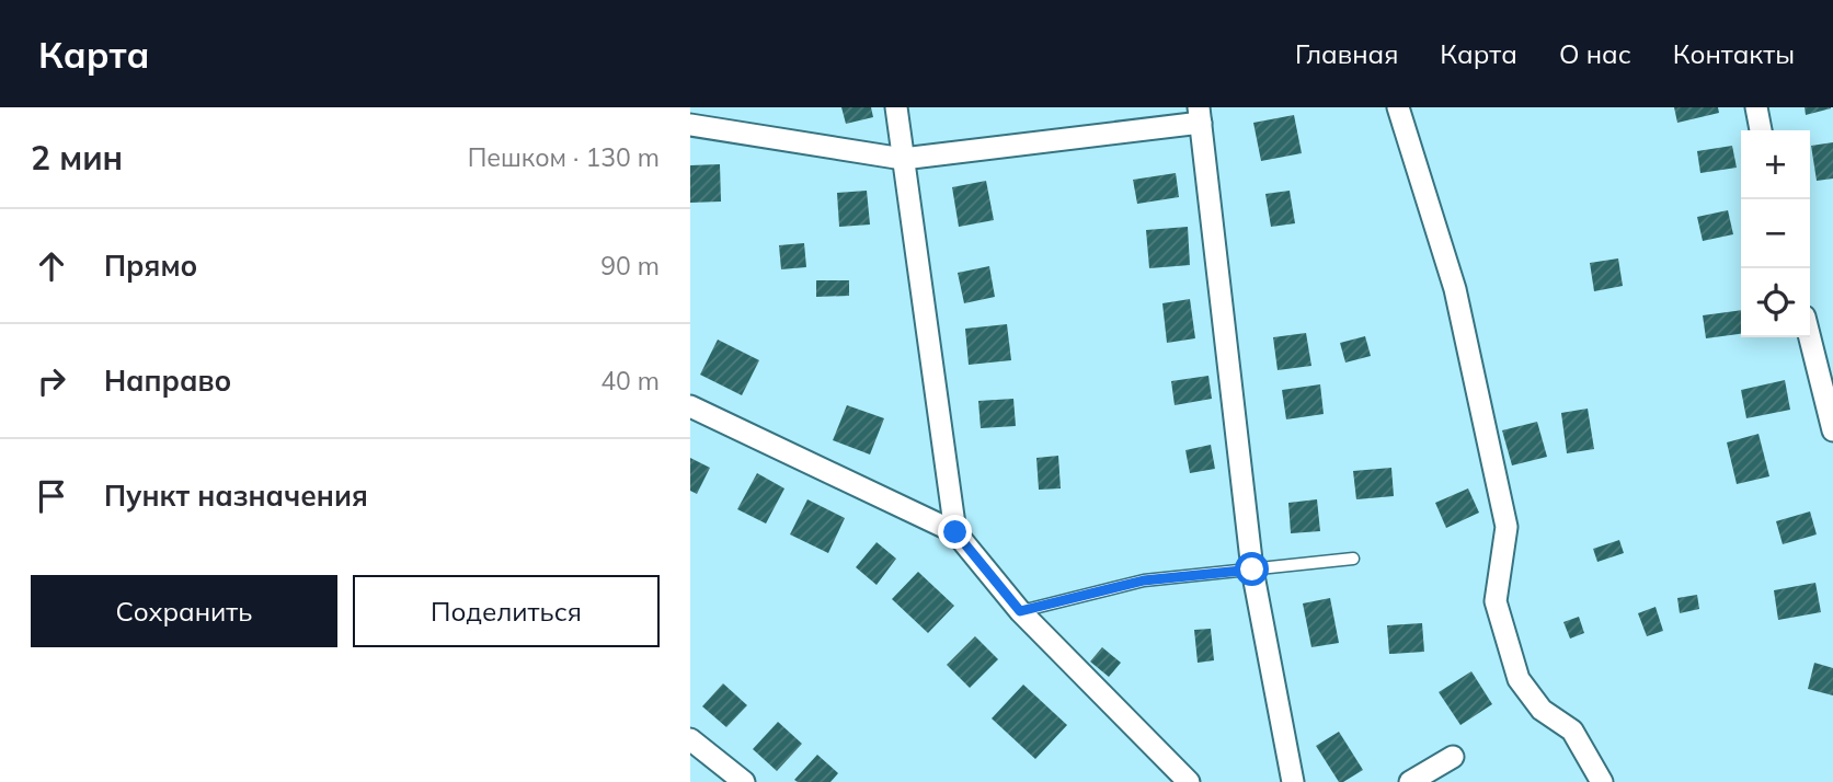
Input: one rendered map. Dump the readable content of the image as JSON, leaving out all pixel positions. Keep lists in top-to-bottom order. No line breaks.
{"page":{"header":"Карта","nav":["Главная","Карта","О нас","Контакты"],"heading":["2 мин","Пешком · 130 m"],"map_buttons":["+","−"],"list":[["Прямо","90 m"],["Направо","40 m"],"Пункт назначения"],"buttons":["Сохранить","Поделиться"]}}
